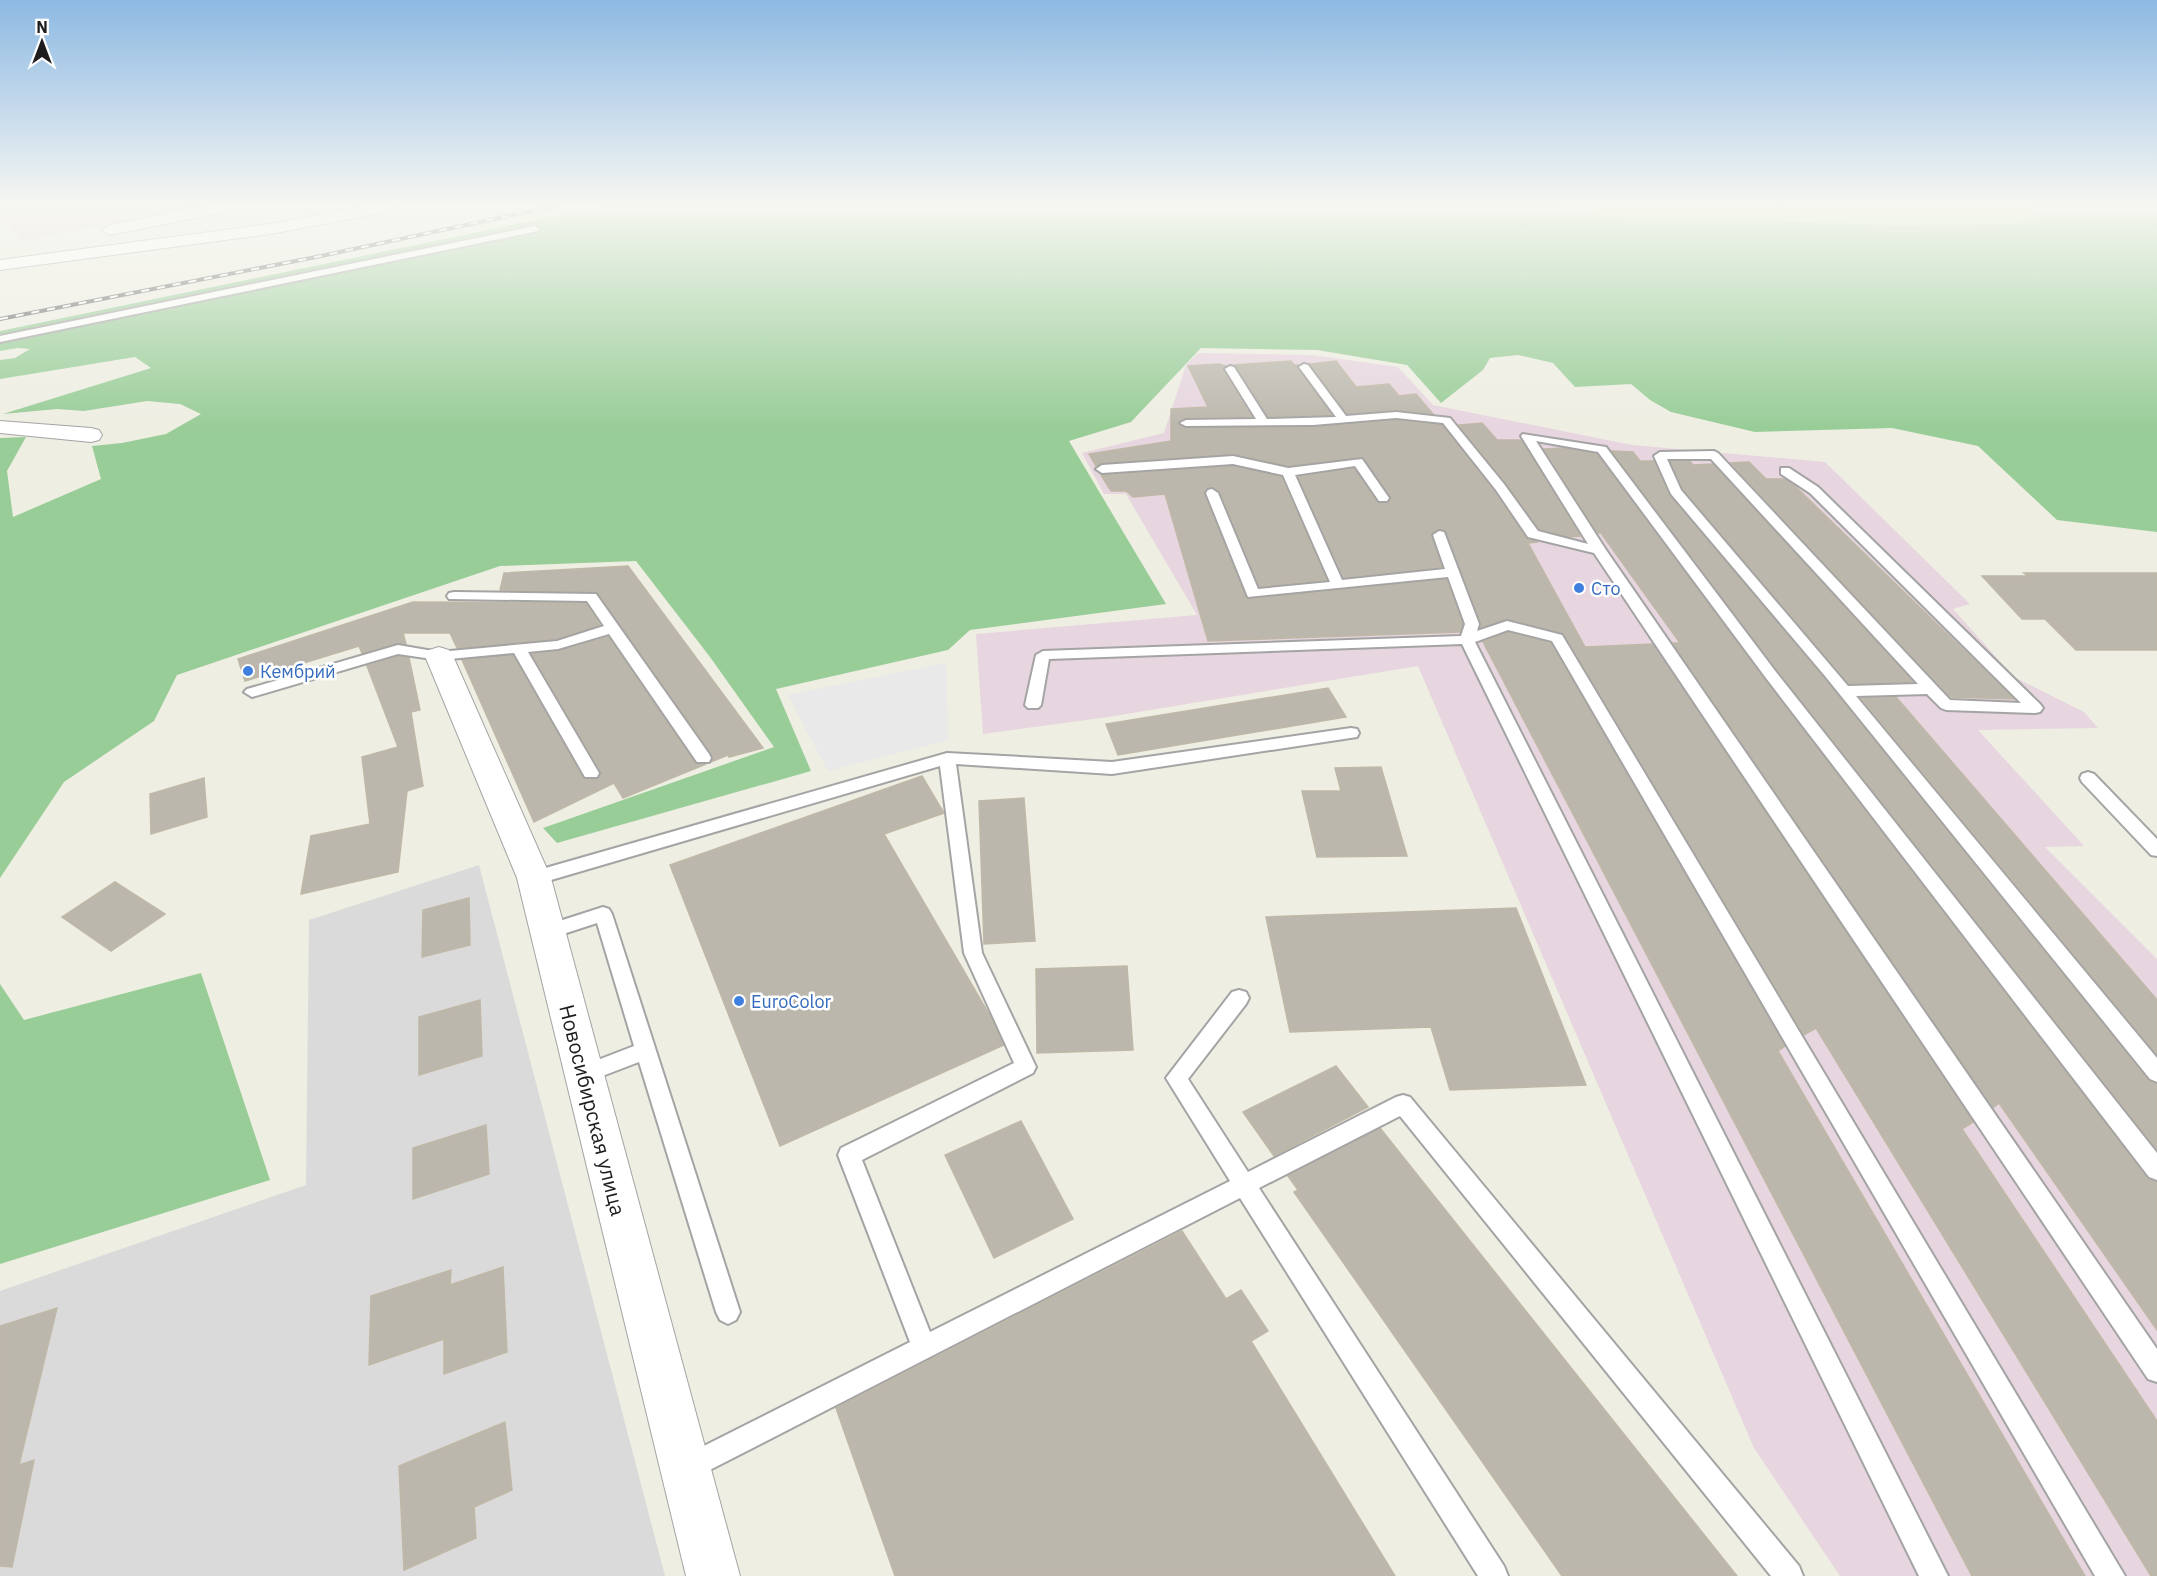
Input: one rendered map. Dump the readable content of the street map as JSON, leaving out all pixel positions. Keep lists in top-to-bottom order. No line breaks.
{"streets":{"street":["Новосибирская улица"]},"places":["Сто","Кембрий","EuroColor"],"north":"top"}
